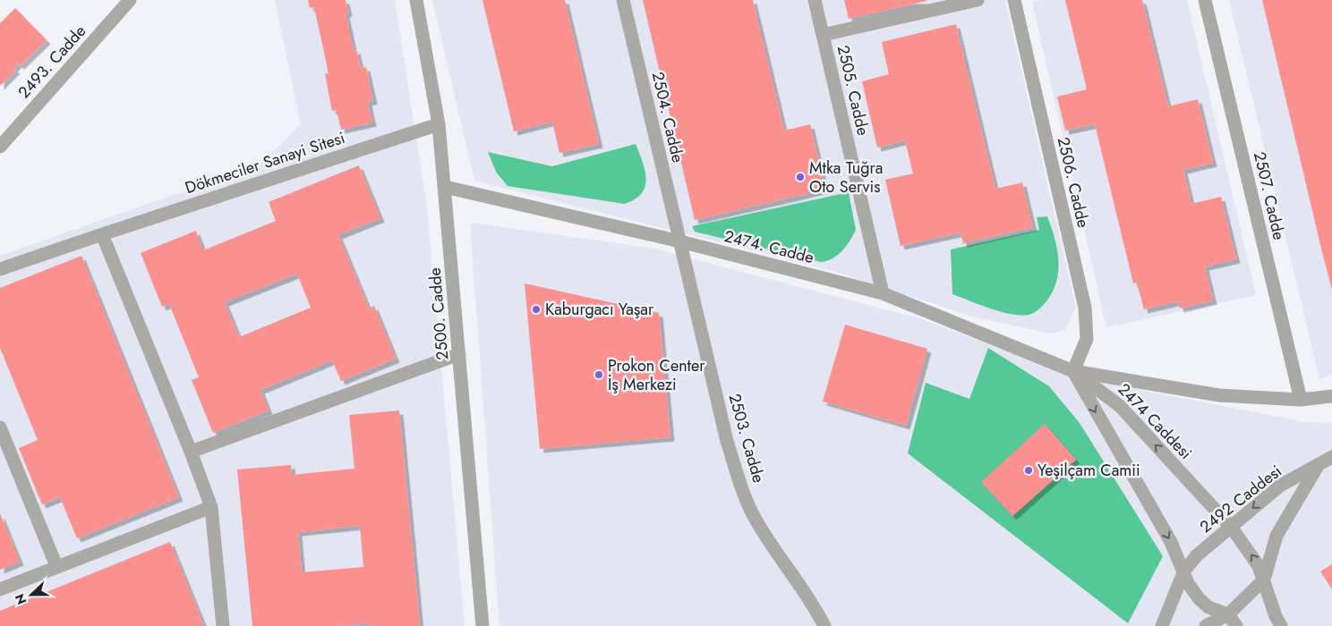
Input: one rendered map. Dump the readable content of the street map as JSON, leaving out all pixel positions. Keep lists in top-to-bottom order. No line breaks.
{"streets":{"street":["2493. Cadde","2505. Cadde","2504. Cadde","Dökmeciler Sanayi Sitesi","2506. Cadde","2507. Cadde","2474. Cadde","2500. Cadde","2474 Caddesi","2503. Cadde","2492 Caddesi"]},"crossings":[["2505. Cadde","2474. Cadde"],["2504. Cadde","2474. Cadde"],["2504. Cadde","2503. Cadde"],["Dökmeciler Sanayi Sitesi","2500. Cadde"],["2506. Cadde","2474. Cadde"],["2506. Cadde","2474 Caddesi"],["2474. Cadde","2500. Cadde"],["2474. Cadde","2474 Caddesi"],["2474. Cadde","2503. Cadde"],["2474 Caddesi","2492 Caddesi"]],"places":["Mtka Tuğra Oto Servis","Kaburgacı Yaşar","Prokon Center İş Merkezi","Yeşilçam Camii"],"north":"left"}
